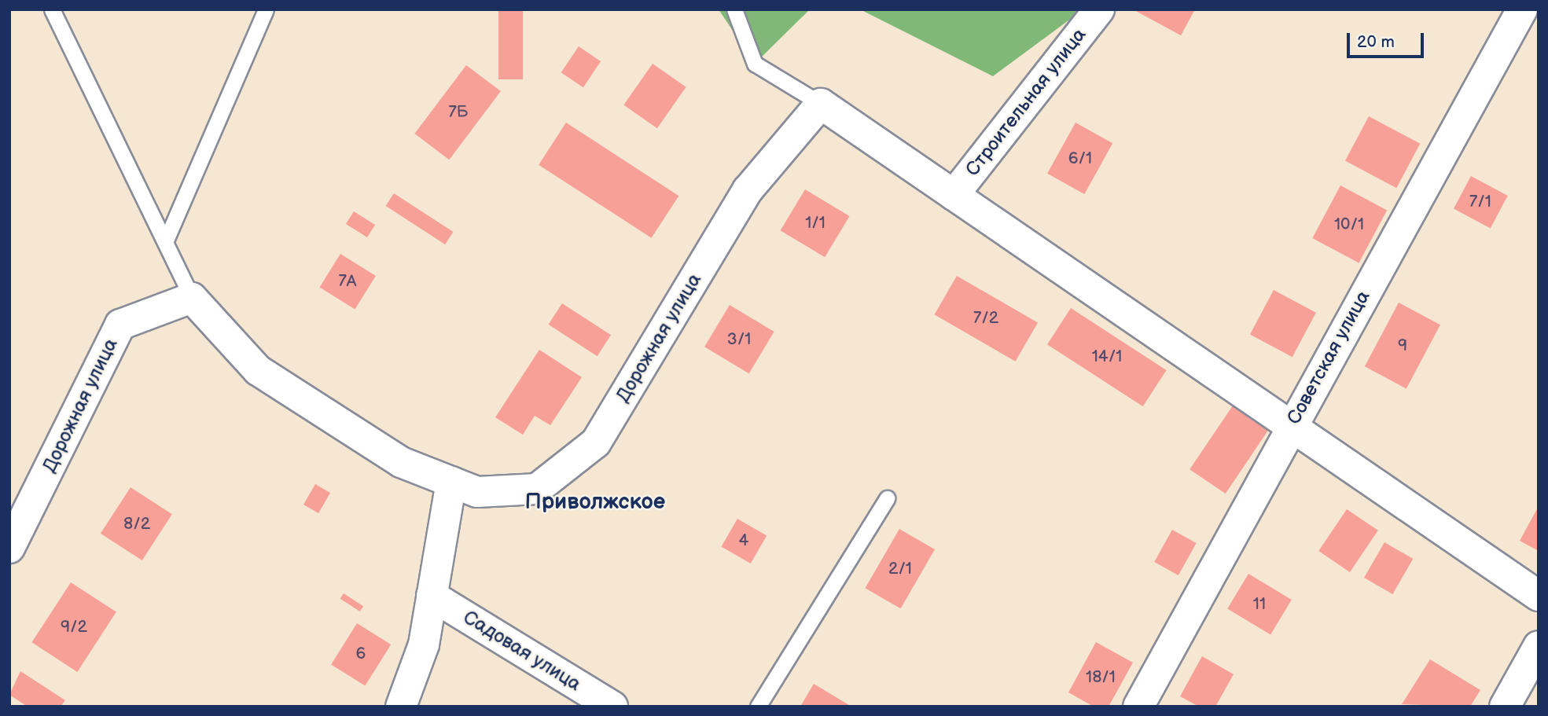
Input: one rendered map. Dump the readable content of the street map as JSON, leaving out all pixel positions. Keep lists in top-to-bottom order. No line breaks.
{"streets":{"street":["Строительная улица","Дорожная улица","Советская улица","Садовая улица"]},"districts":["Приволжское"],"house_numbers":["7Б","6/1","7/1","1/1","10/1","7А","7/2","3/1","9","14/1","8/2","4","2/1","11","9/2","6","18/1"],"scale_bar":"20 m"}
